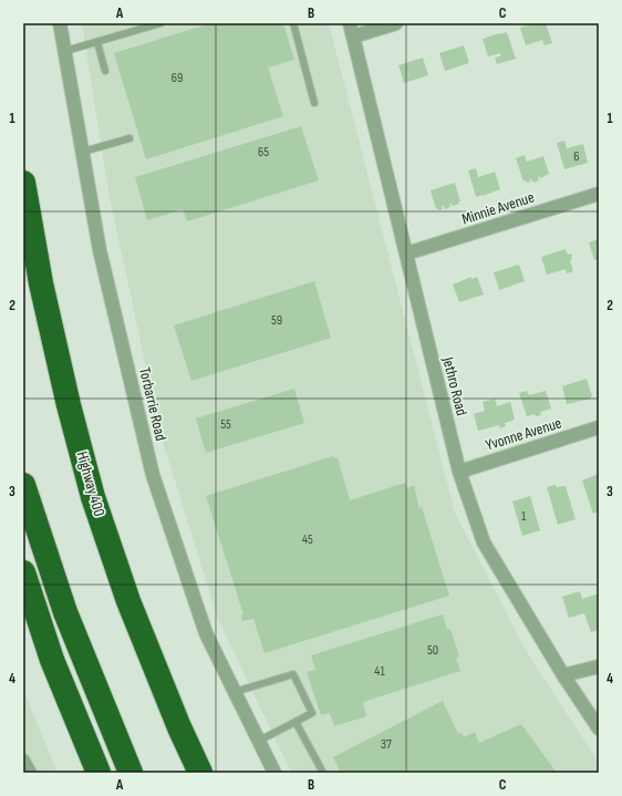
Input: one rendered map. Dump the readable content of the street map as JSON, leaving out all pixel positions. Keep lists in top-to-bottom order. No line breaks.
{"streets":{"highway":["Highway 400"],"street":["Minnie Avenue","Jethro Road","Torbarrie Road","Yvonne Avenue"]},"crossings":[["Minnie Avenue","Jethro Road"],["Jethro Road","Yvonne Avenue"]],"house_numbers":["69","65","6","59","55","1","45","50","41","37"],"grid":{"columns":["A","B","C"],"rows":["1","2","3","4"]}}
